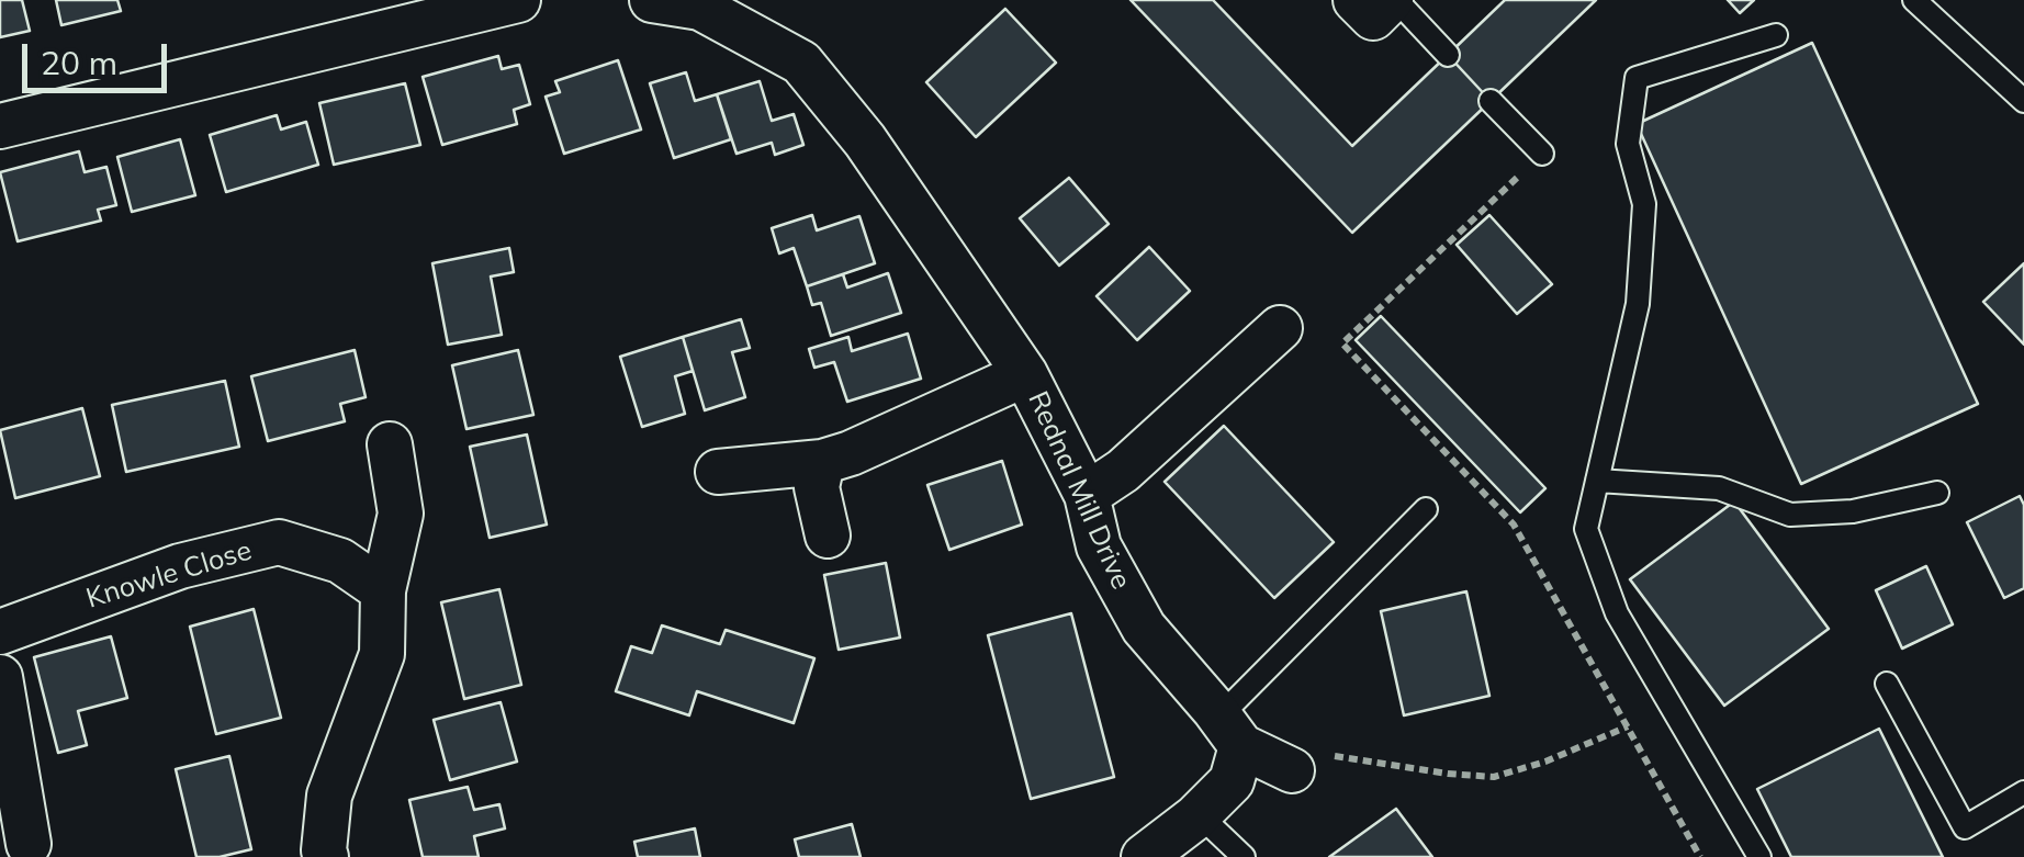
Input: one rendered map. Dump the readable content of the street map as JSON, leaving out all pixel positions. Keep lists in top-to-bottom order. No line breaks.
{"streets":{"street":["Rednal Mill Drive","Knowle Close"]},"scale_bar":"20 m"}
